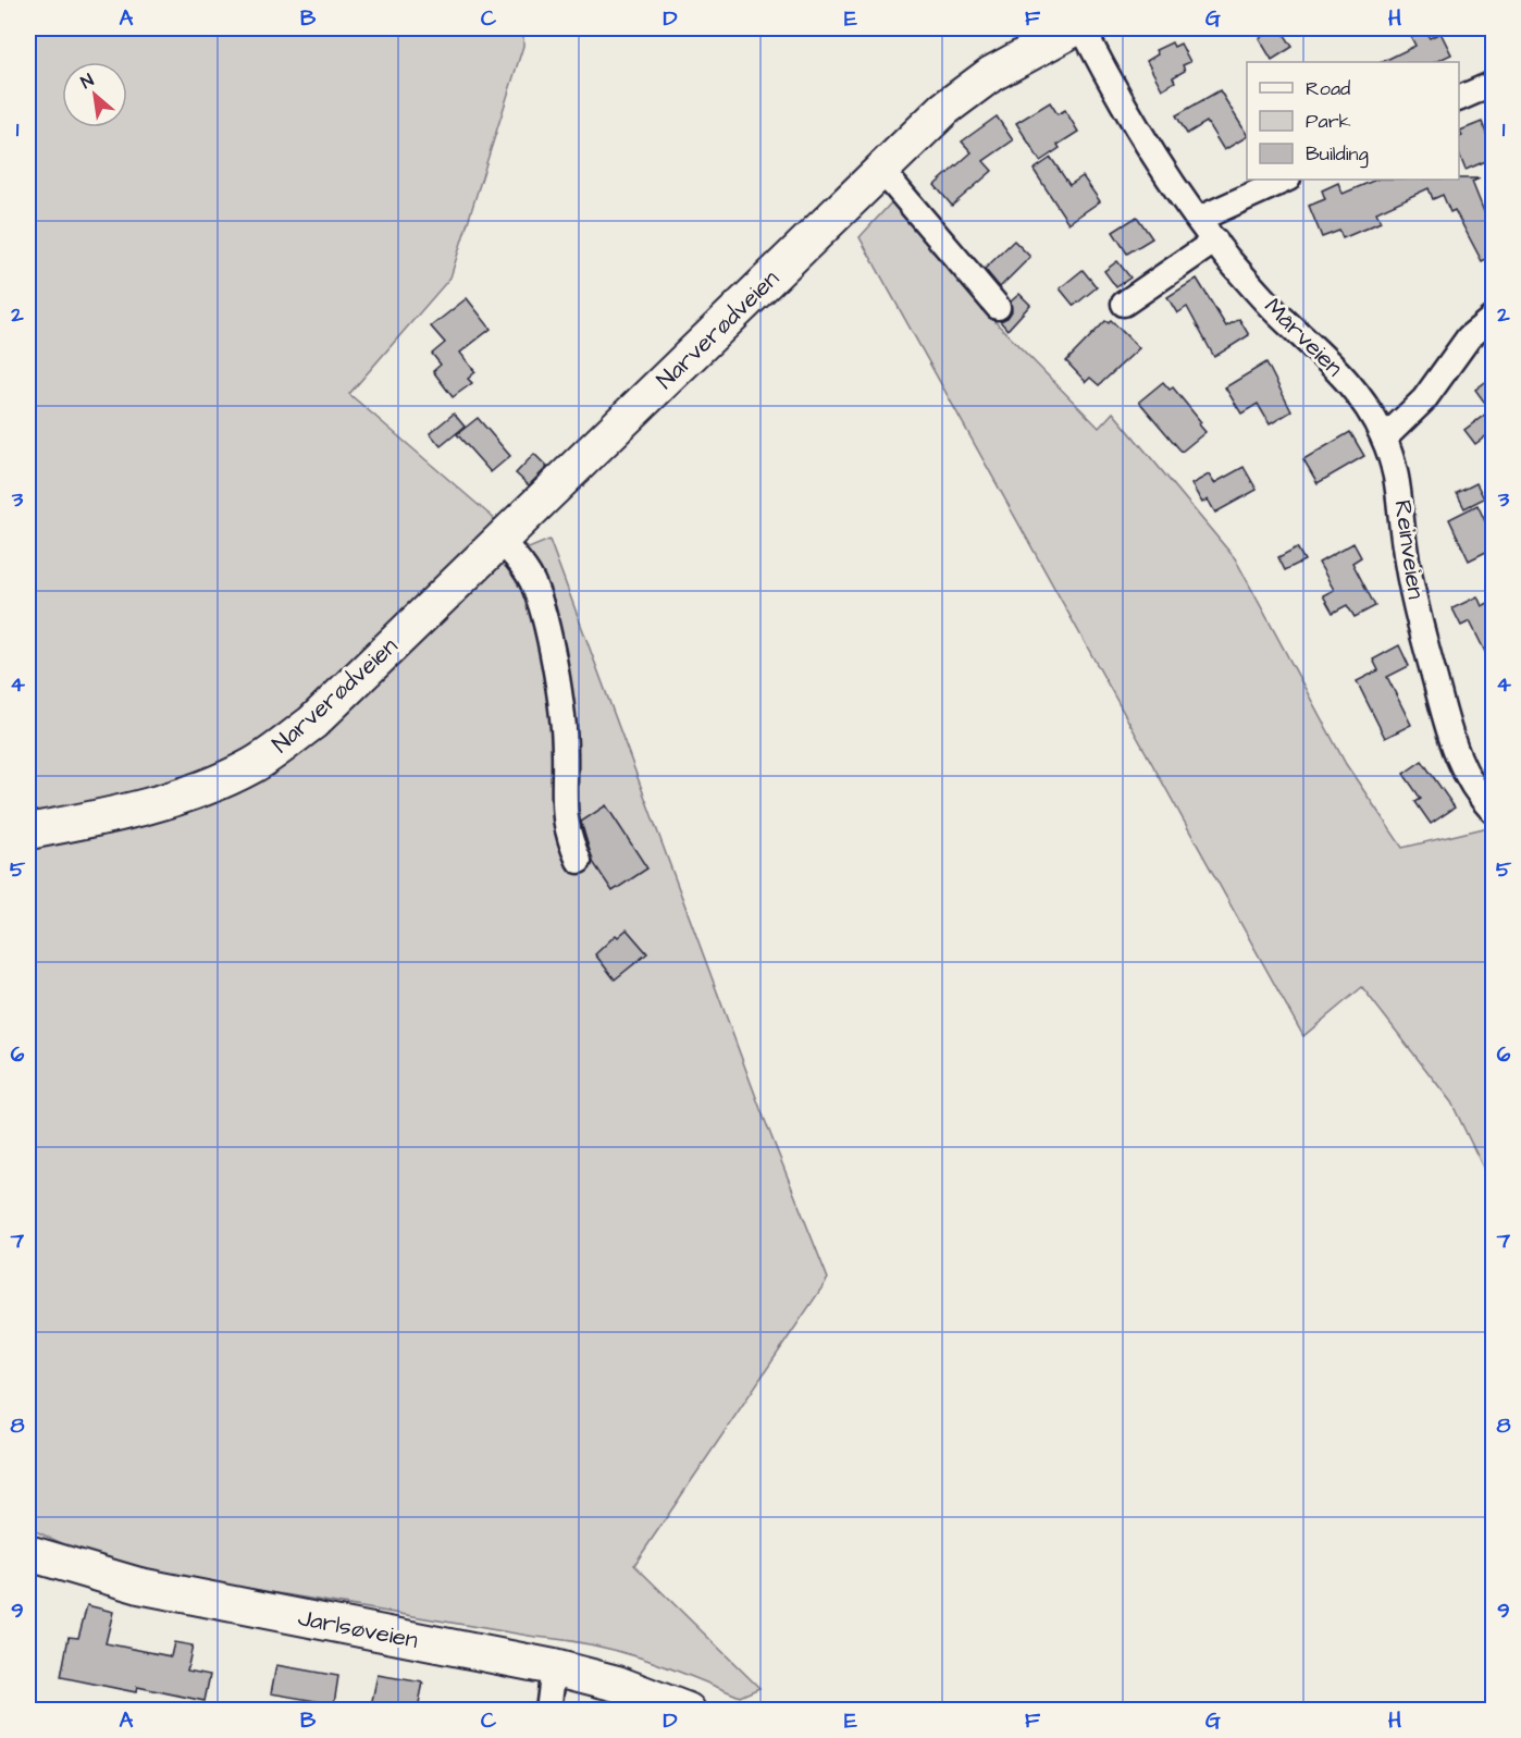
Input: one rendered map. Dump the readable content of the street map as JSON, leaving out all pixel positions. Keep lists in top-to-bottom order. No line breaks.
{"streets":{"main road":["Narverødveien","Jarlsøveien"],"street":["Mårveien","Reinveien"]},"crossings":[["Mårveien","Reinveien"]],"legend":["Road","Park","Building"],"north":"top left","grid":{"columns":["A","B","C","D","E","F","G","H"],"rows":["1","2","3","4","5","6","7","8","9"]}}
